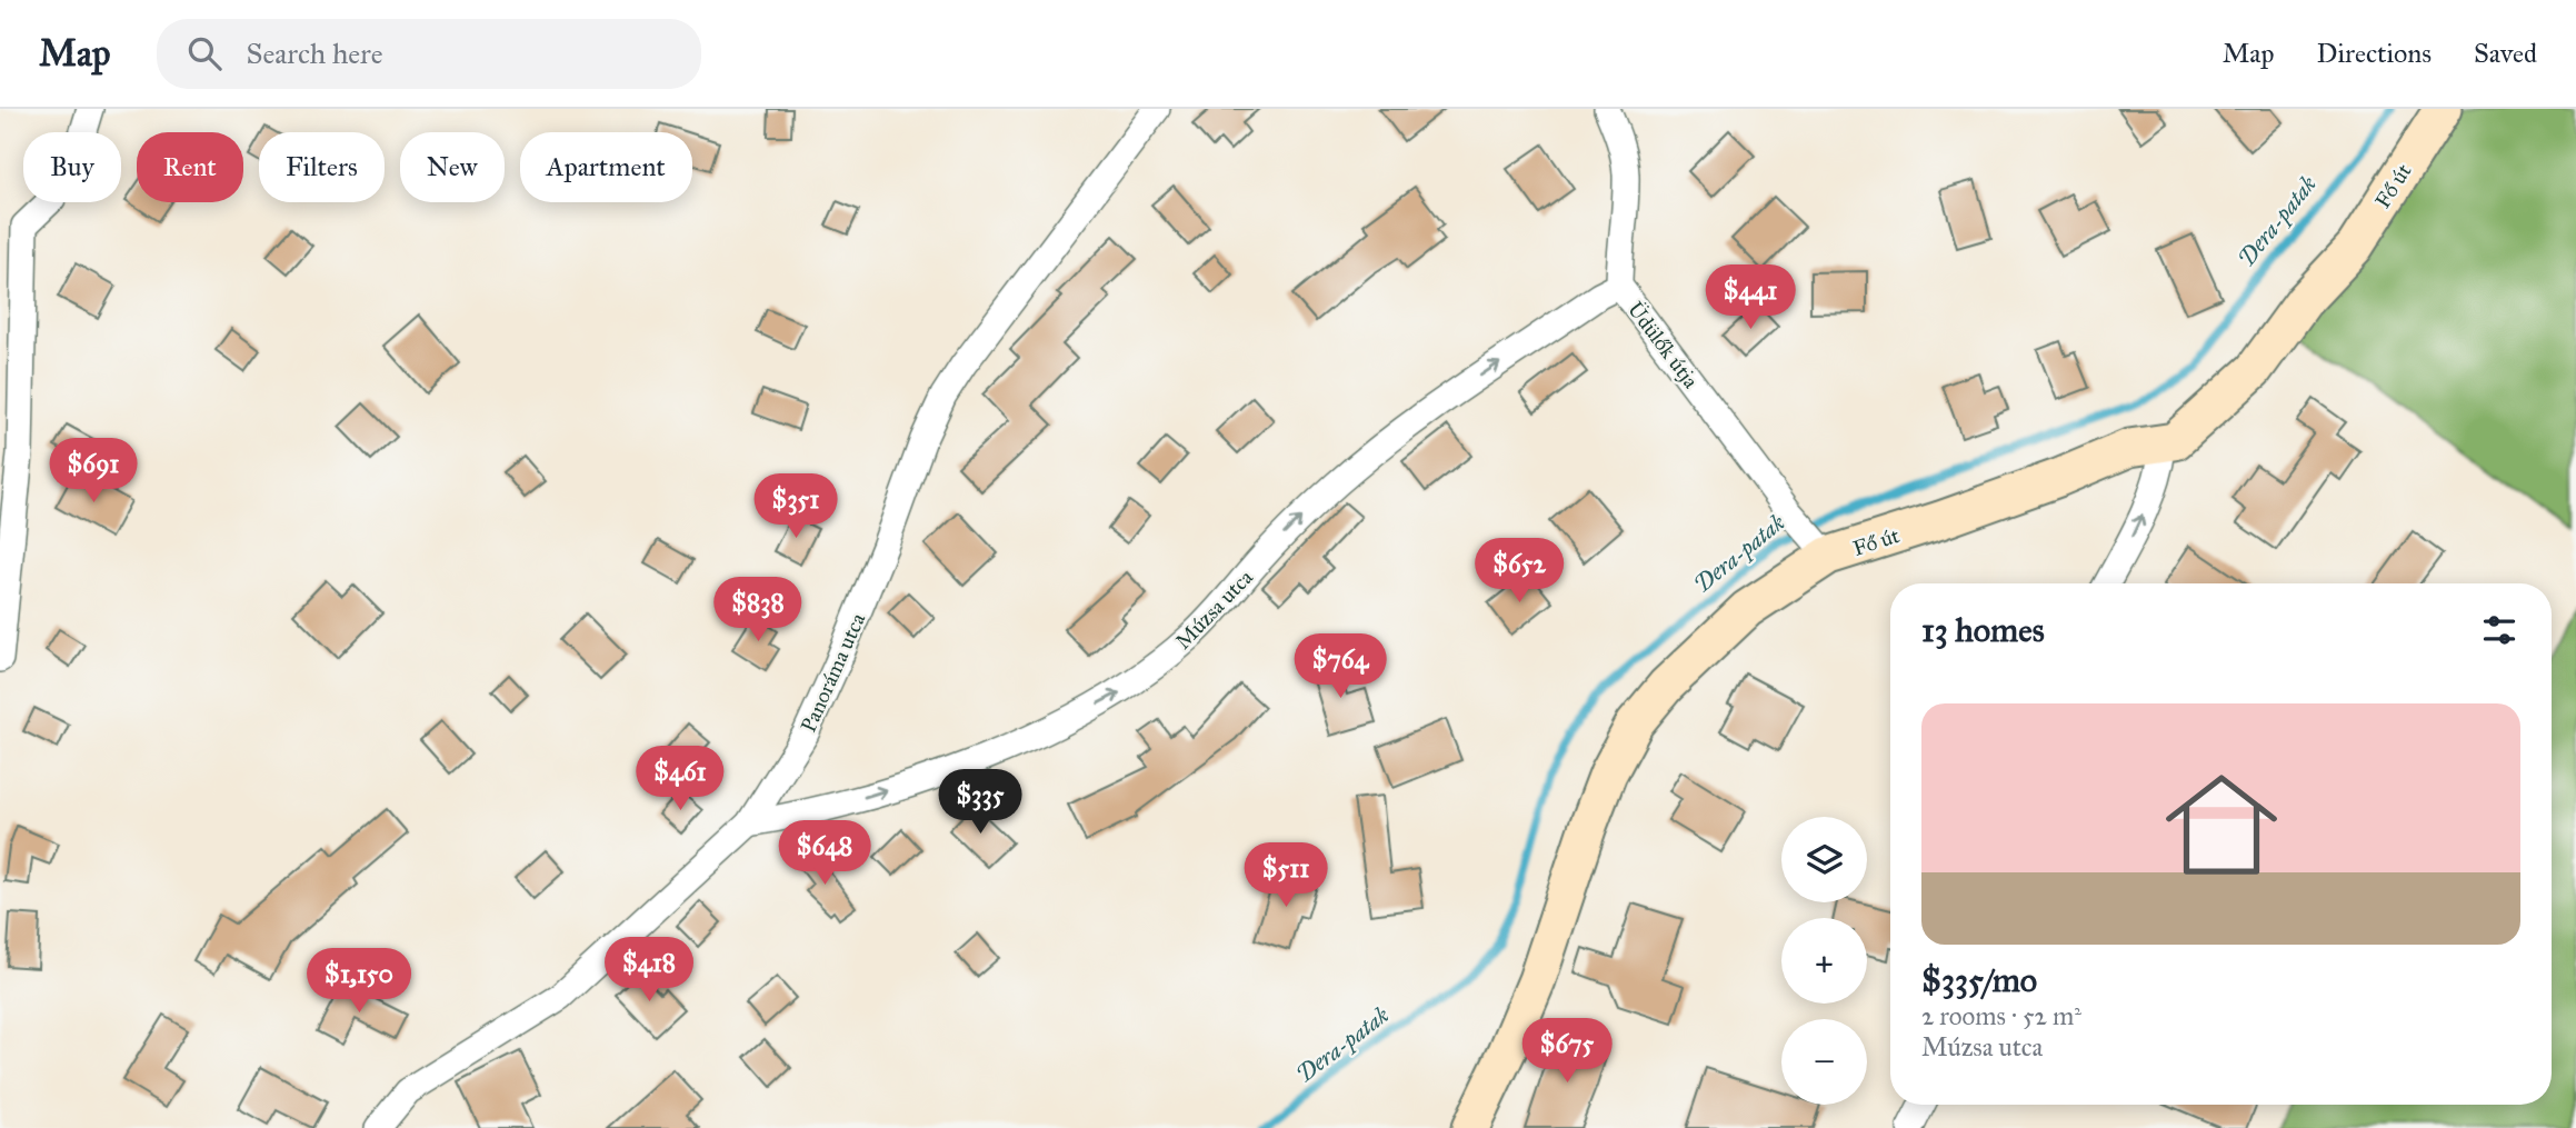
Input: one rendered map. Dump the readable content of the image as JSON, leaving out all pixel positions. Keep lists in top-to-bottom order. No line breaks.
{"streets":{"main road":["Fő út"],"street":["Üdülők útja","Múzsa utca","Panoráma utca"]},"crossings":[["Fő út","Üdülők útja"],["Üdülők útja","Múzsa utca"],["Múzsa utca","Panoráma utca"]],"one_way":["Múzsa utca"],"water":["Dera-patak"],"page":{"header":"Map","search":"Search here","nav":["Map","Directions","Saved"],"chip":["Buy","Rent","Filters","New","Apartment"],"price":["$441","$691","$351","$652","$838","$764","$461","$335","$648","$511","$418","$1,150","$675"],"heading":"13 homes","list":[{"name":"$335/mo","note":"2 rooms · 52 m² · Múzsa utca"}],"map_buttons":["+","−"]}}
